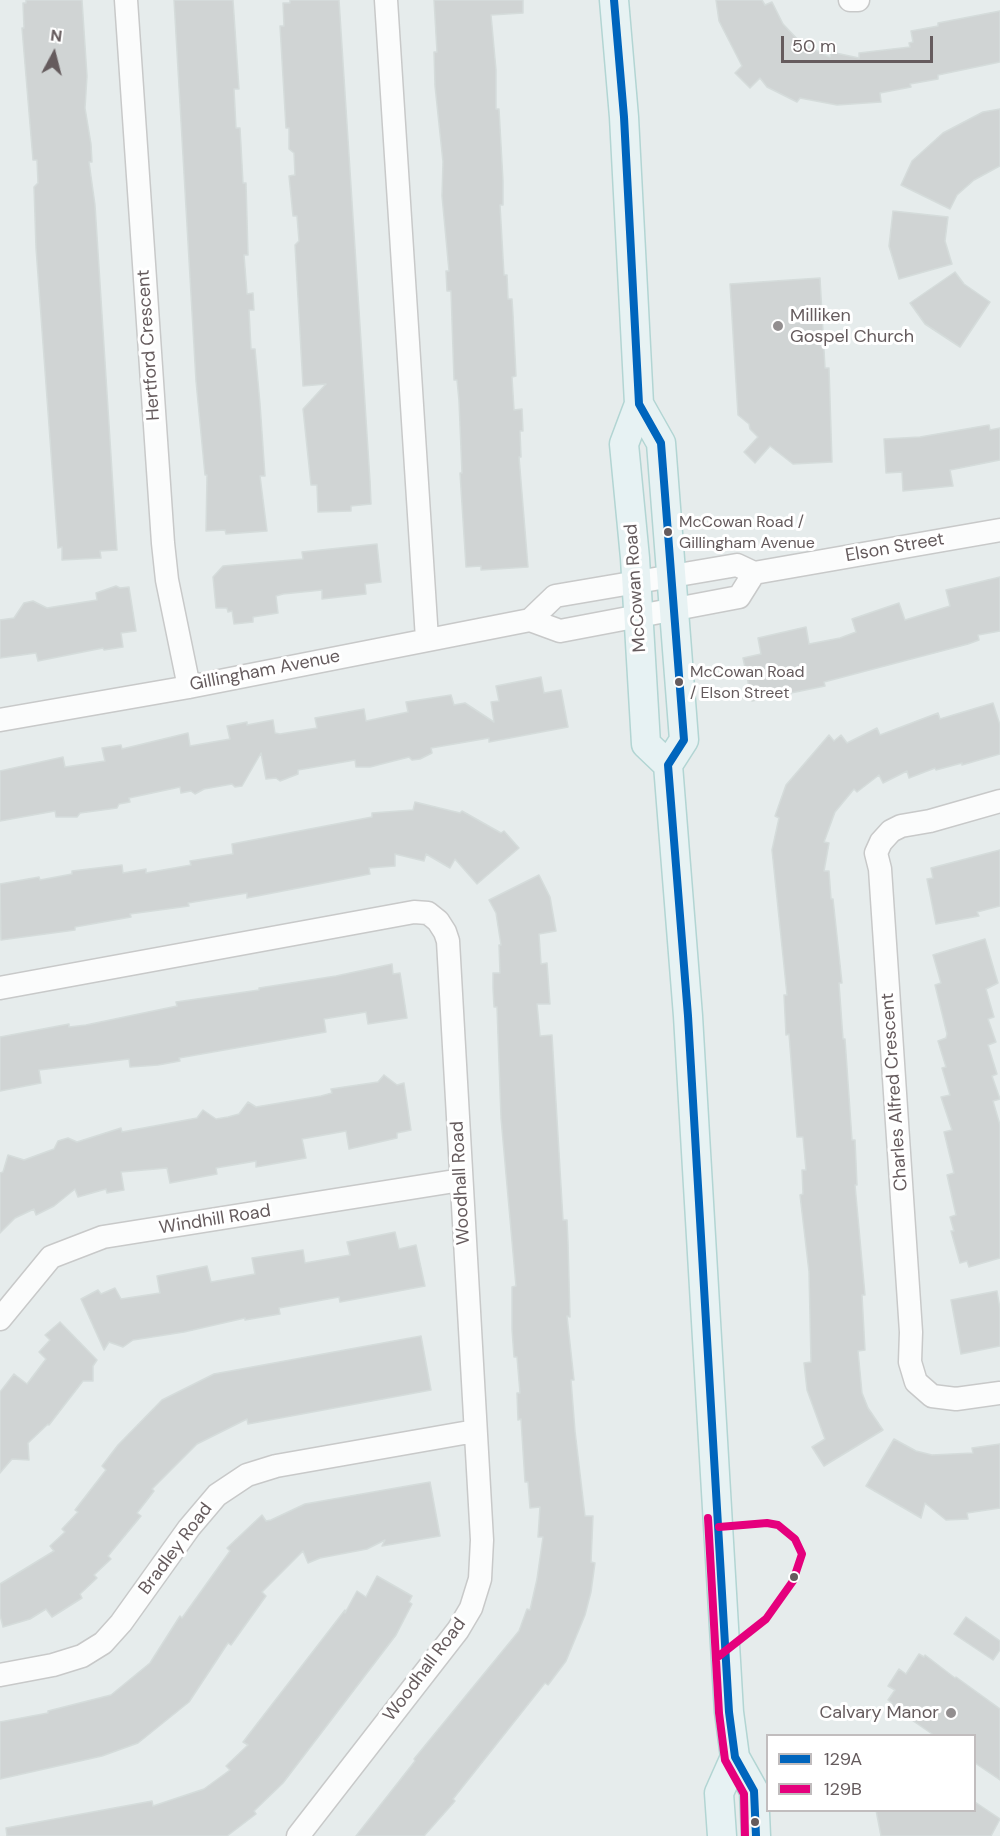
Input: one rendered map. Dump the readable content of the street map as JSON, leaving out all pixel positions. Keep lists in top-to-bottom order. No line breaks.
{"streets":{"main road":["McCowan Road"],"street":["Hertford Crescent","Elson Street","Gillingham Avenue","Charles Alfred Crescent","Woodhall Road","Windhill Road","Bradley Road"]},"crossings":[["Hertford Crescent","Gillingham Avenue"],["Elson Street","McCowan Road"],["McCowan Road","Gillingham Avenue"],["Woodhall Road","Windhill Road"],["Woodhall Road","Bradley Road"]],"places":["Milliken Gospel Church","McCowan Road / Gillingham Avenue","McCowan Road / Elson Street","Calvary Manor"],"lines":["transit line 129A","transit line 129B"],"legend":["129A","129B"],"scale_bar":"50 m","north":"top"}
